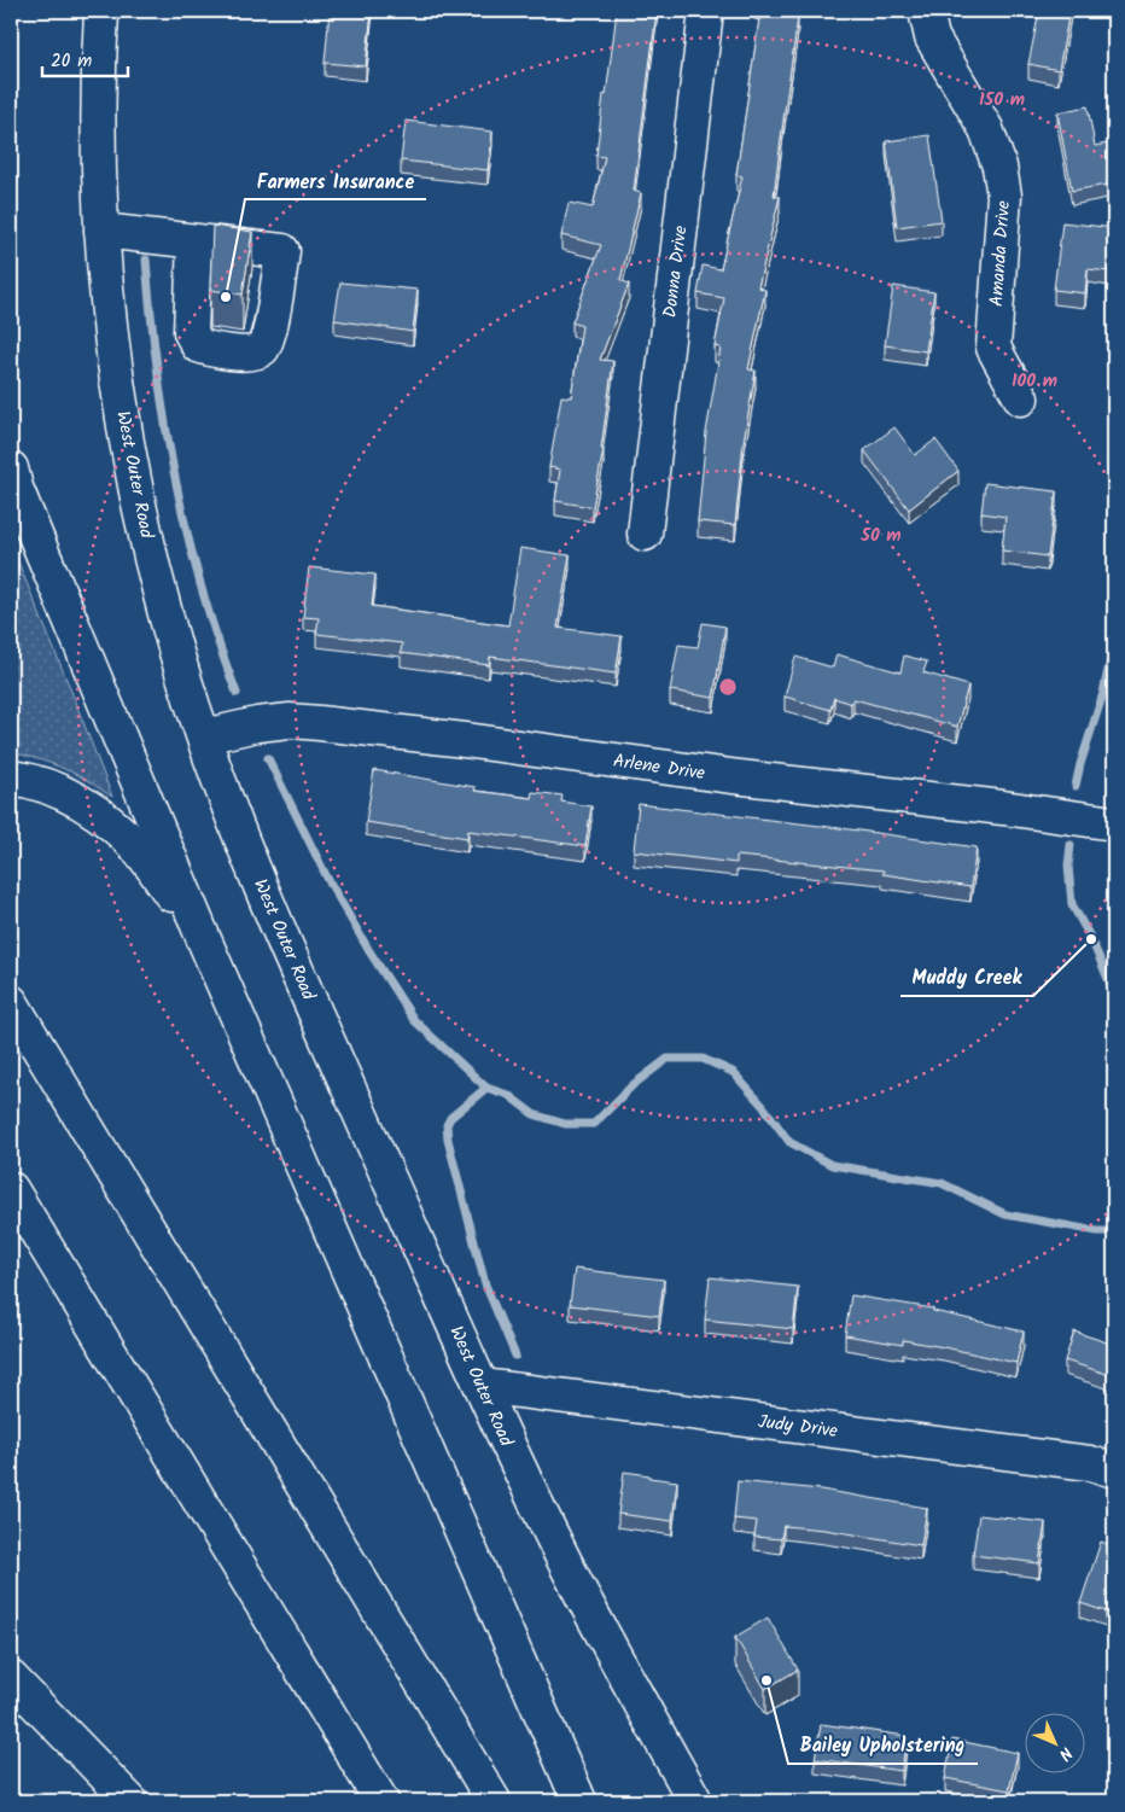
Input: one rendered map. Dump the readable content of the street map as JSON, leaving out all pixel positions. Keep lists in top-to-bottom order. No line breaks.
{"streets":{"main road":["Amanda Drive","Donna Drive","West Outer Road","Arlene Drive","Judy Drive"]},"crossings":[["West Outer Road","Arlene Drive"],["West Outer Road","Judy Drive"]],"places":["Farmers Insurance","Muddy Creek","Bailey Upholstering"],"scale_bar":"20 m","north":"bottom right","rings":["150 m","100 m","50 m"]}
